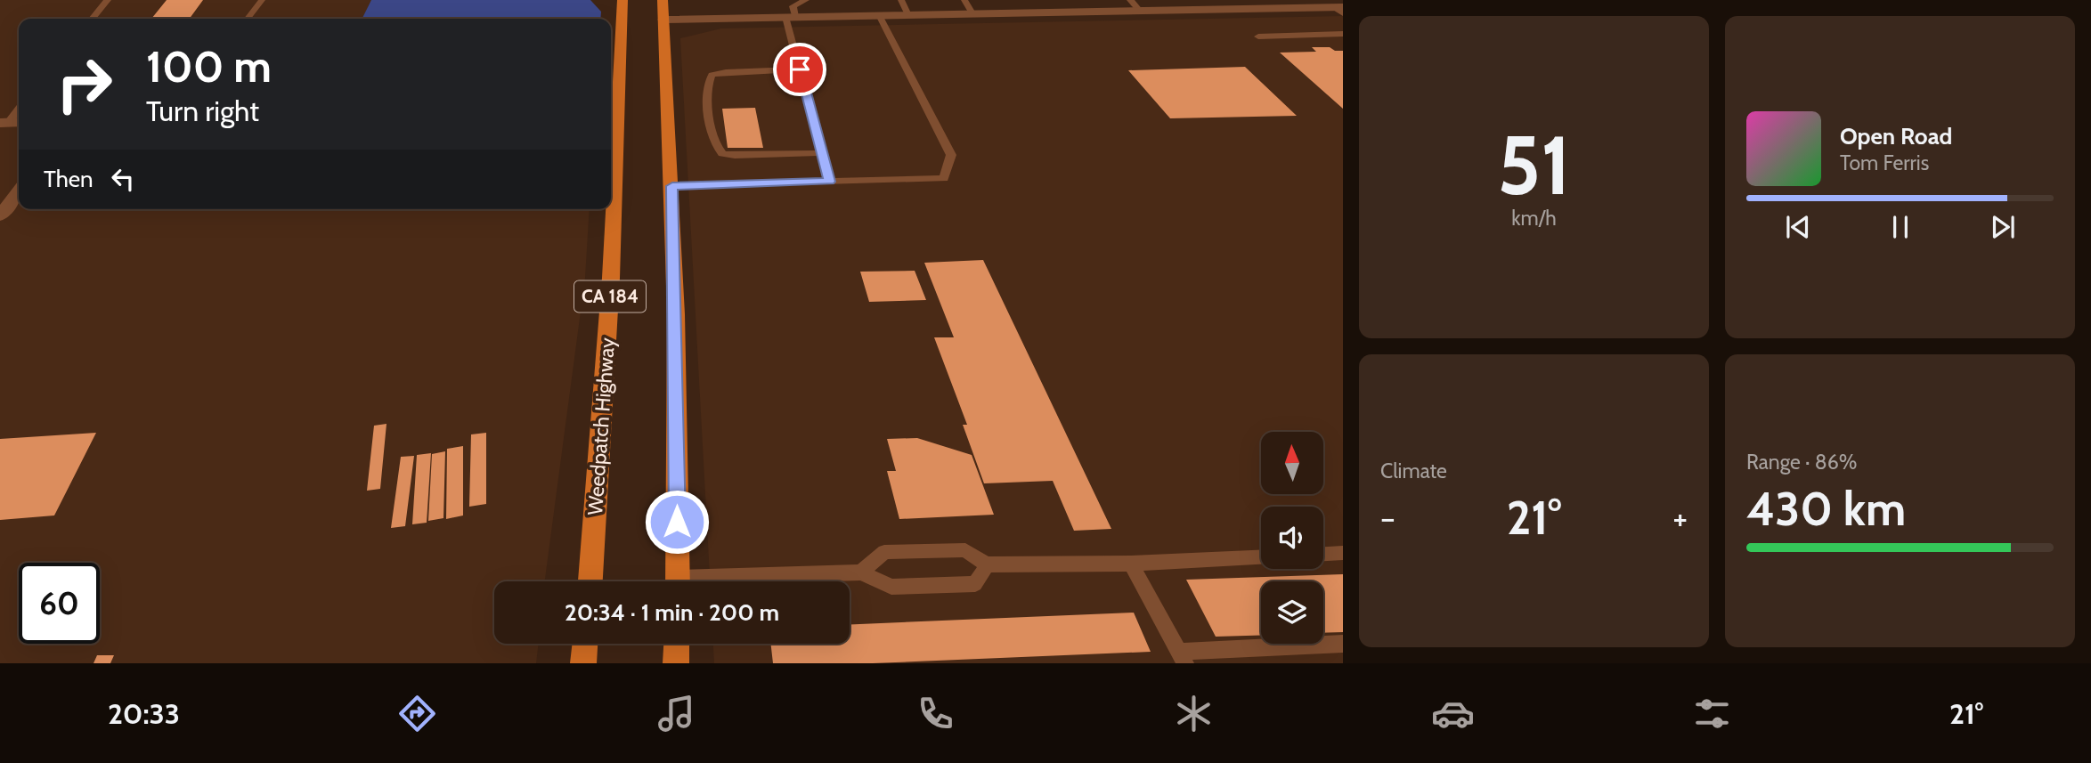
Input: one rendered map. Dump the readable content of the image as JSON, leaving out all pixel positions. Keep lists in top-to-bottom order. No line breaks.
{"streets":{"main road":["CA 184","Weedpatch Highway"]},"north":"top","page":{"tile":[["51","km/h"],"Climate",["Range · 86%","430 km"]],"turn":["100 m","Turn right"],"song":["Open Road","Tom Ferris"],"then":"Then","heat":["−","21°","+"],"limit":"60","trip":"20:34 · 1 min · 200 m","tabs":["20:33","21°"]}}
